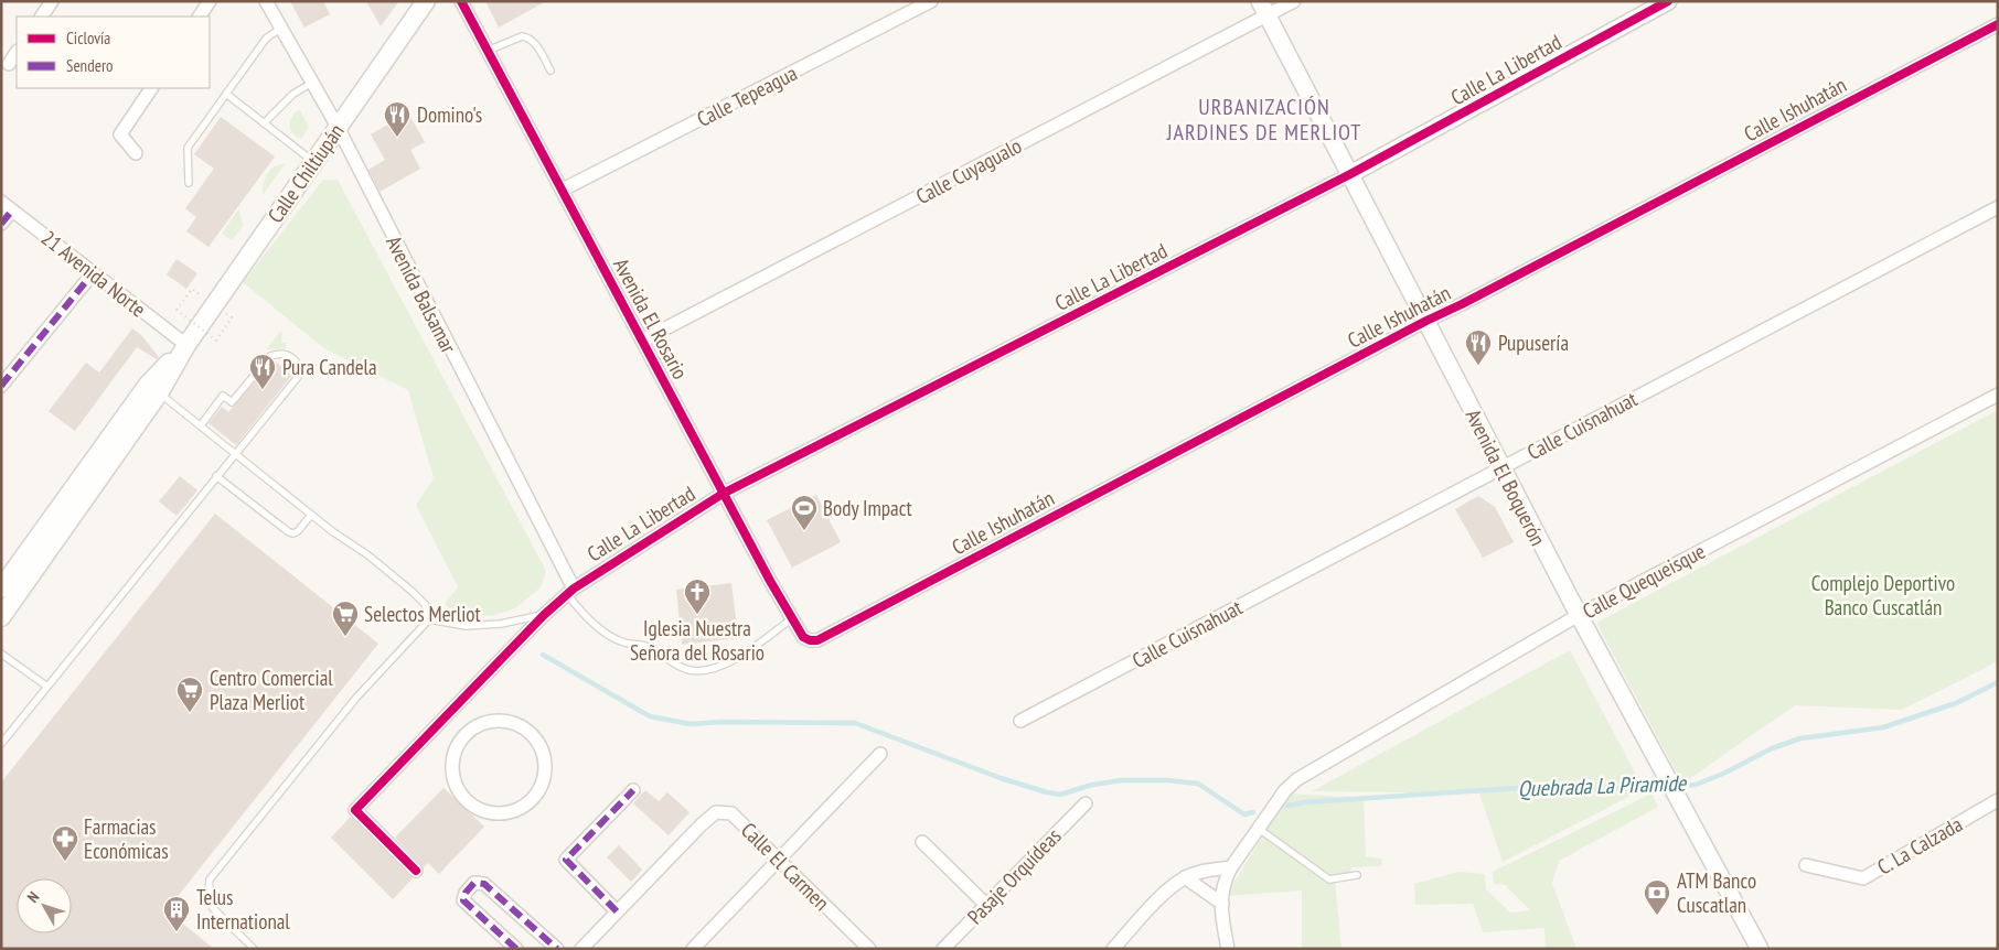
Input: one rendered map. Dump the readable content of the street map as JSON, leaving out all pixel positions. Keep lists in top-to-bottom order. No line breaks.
{"streets":{"main road":["Calle Chiltiupán"],"street":["Calle La Libertad","Calle Tepeagua","Calle Ishuhatán","Calle Cuyagualo","21 Avenida Norte","Avenida Balsamar","Avenida El Rosario","Calle Cuisnahuat","Avenida El Boquerón","Calle Quequeisque","C. La Calzada","Calle El Carmen","Pasaje Orquídeas"]},"crossings":[["Calle La Libertad","Avenida Balsamar"],["Calle La Libertad","Avenida El Rosario"],["Calle La Libertad","Avenida El Boquerón"],["Calle Tepeagua","Avenida El Rosario"],["Calle Ishuhatán","Avenida El Rosario"],["Calle Ishuhatán","Avenida El Boquerón"],["Calle Cuyagualo","Avenida El Rosario"],["Calle Cuyagualo","Avenida El Boquerón"],["Calle Chiltiupán","21 Avenida Norte"],["Calle Chiltiupán","Avenida Balsamar"],["Calle Cuisnahuat","Avenida El Boquerón"],["Avenida El Boquerón","Calle Quequeisque"]],"districts":["URBANIZACIÓN JARDINES DE MERLIOT"],"water":["Quebrada La Piramide"],"parks":["Complejo Deportivo Banco Cuscatlán"],"places":{"restaurant":["Domino's","Pupusería","Pura Candela"],"sports":["Body Impact"],"church":["Iglesia Nuestra Señora del Rosario"],"supermarket":["Selectos Merliot","Centro Comercial Plaza Merliot"],"pharmacy":["Farmacias Económicas"],"bank":["ATM Banco Cuscatlan"],"building":["Telus International"]},"legend":["Ciclovía","Sendero"],"north":"top left"}
